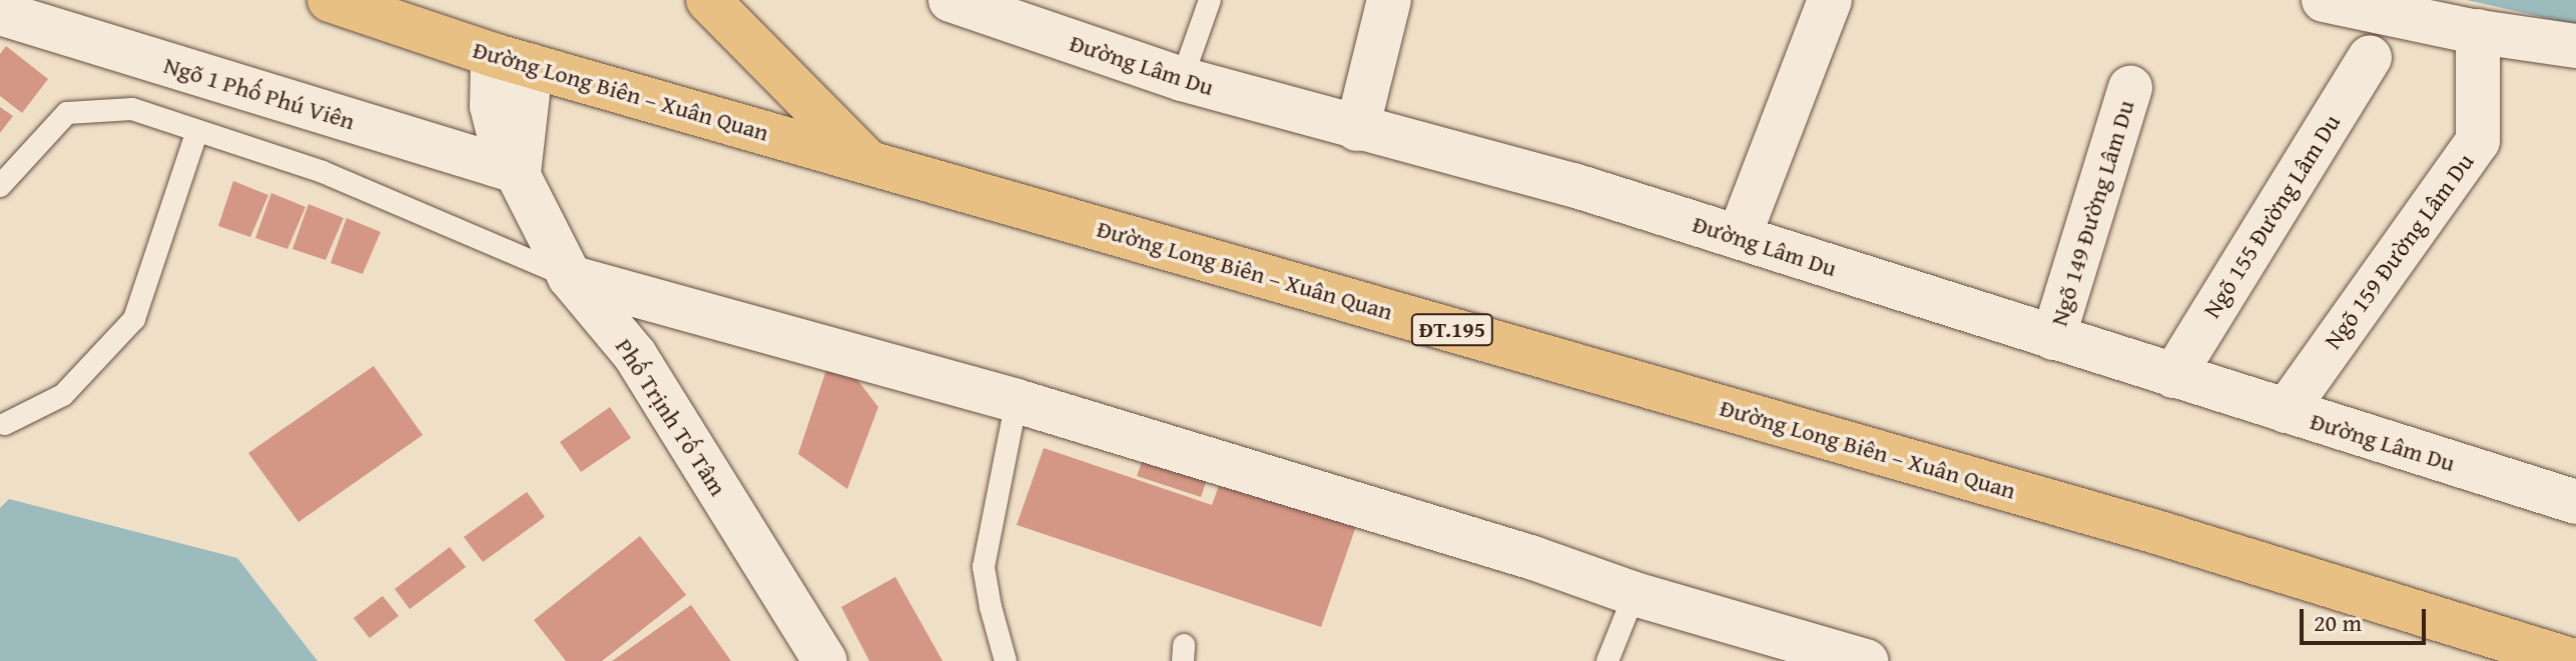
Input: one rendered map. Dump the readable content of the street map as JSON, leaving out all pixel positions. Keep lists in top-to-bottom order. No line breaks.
{"streets":{"main road":["Đường Long Biên – Xuân Quan","ĐT.195"],"street":["Đường Lâm Du","Ngõ 1 Phố Phú Viên","Ngõ 149 Đường Lâm Du","Ngõ 155 Đường Lâm Du","Ngõ 159 Đường Lâm Du","Phố Trịnh Tố Tâm"]},"crossings":[["Đường Lâm Du","Ngõ 149 Đường Lâm Du"],["Đường Lâm Du","Ngõ 155 Đường Lâm Du"],["Đường Lâm Du","Ngõ 159 Đường Lâm Du"],["Ngõ 1 Phố Phú Viên","Phố Trịnh Tố Tâm"]],"scale_bar":"20 m"}
